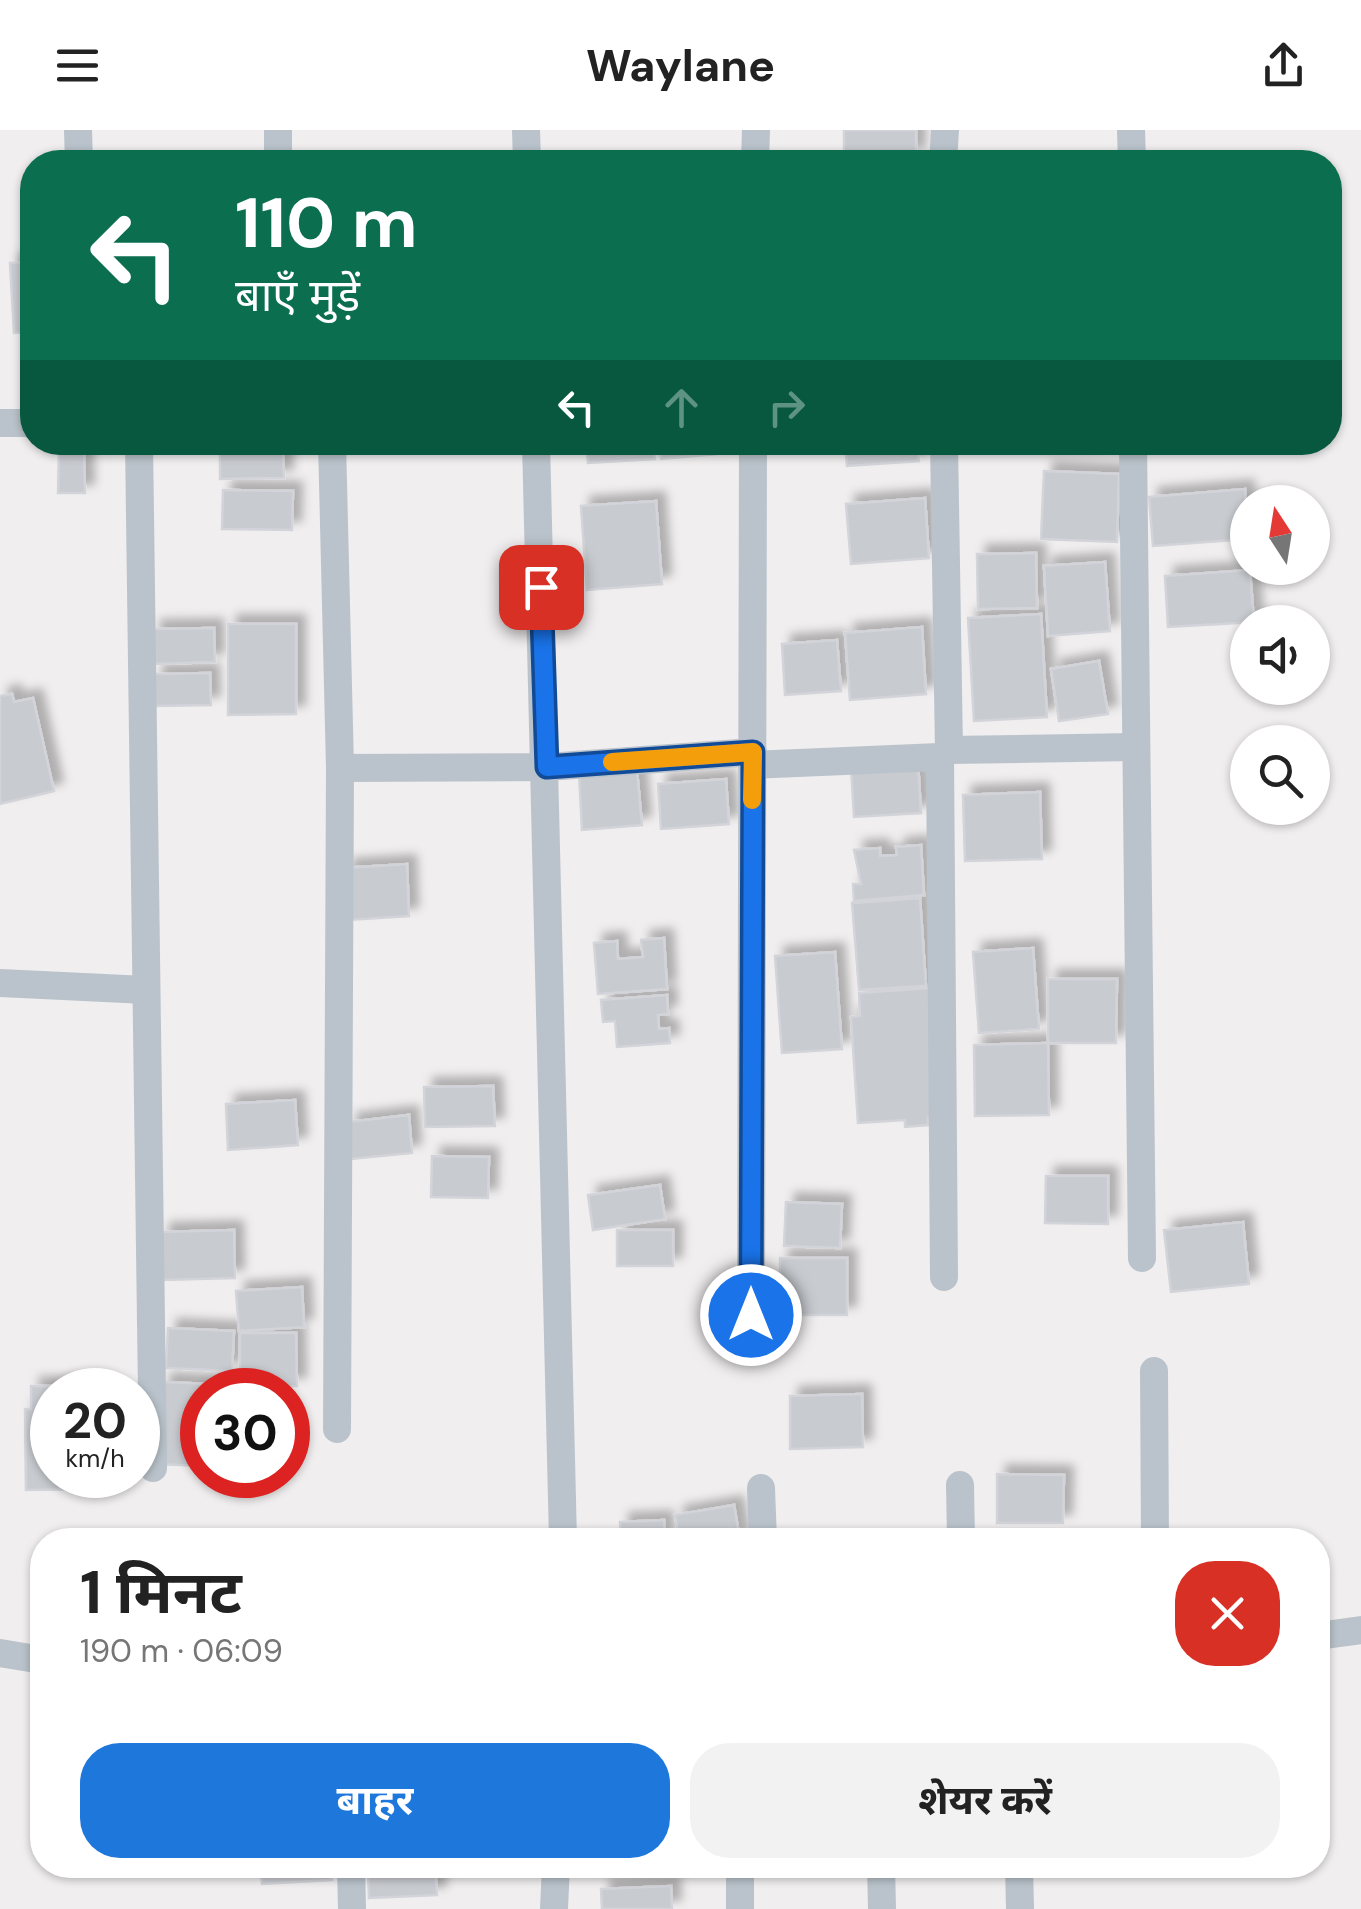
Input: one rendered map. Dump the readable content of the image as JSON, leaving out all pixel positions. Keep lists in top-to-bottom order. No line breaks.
{"north":"top","page":{"header":"Waylane","turn":["110 m","बाएँ मुड़ें"],"speed":"20 km/h","limit":"30","heading":["1 मिनट","190 m · 06:09"],"buttons":["बाहर","शेयर करें"]}}
